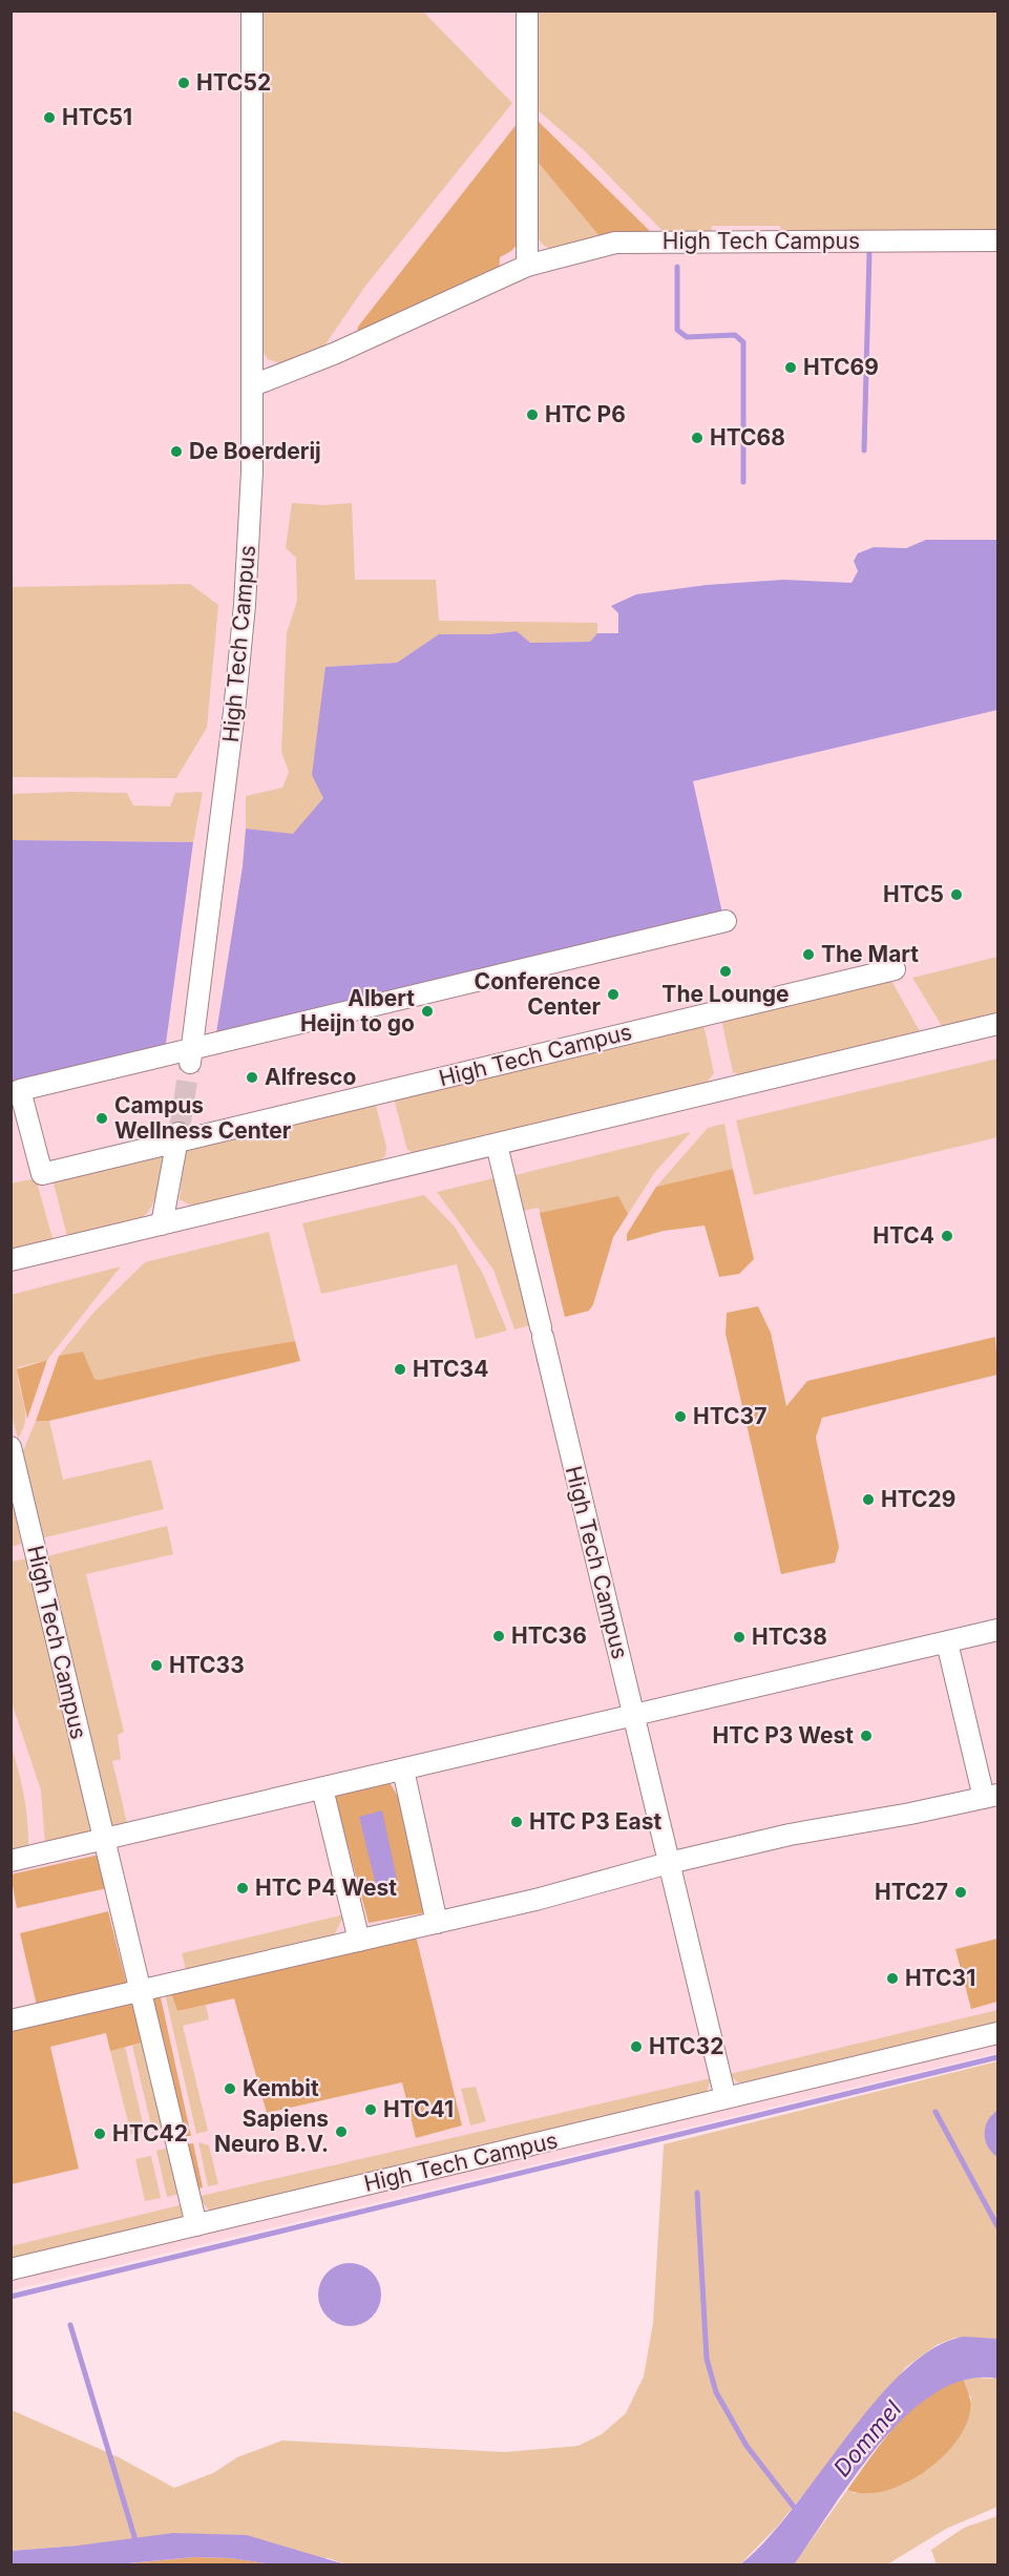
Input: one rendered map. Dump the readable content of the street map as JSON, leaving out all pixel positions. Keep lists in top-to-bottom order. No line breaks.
{"streets":{"street":["High Tech Campus"]},"water":["Dommel"],"places":["HTC52","HTC51","HTC69","HTC P6","HTC68","De Boerderij","HTC5","The Mart","The Lounge","Conference Center","Albert Heijn to go","Alfresco","Campus Wellness Center","HTC4","HTC34","HTC37","HTC29","HTC36","HTC38","HTC33","HTC P3 West","HTC P3 East","HTC P4 West","HTC27","HTC31","HTC32","Kembit","HTC41","Sapiens Neuro B.V.","HTC42"]}
